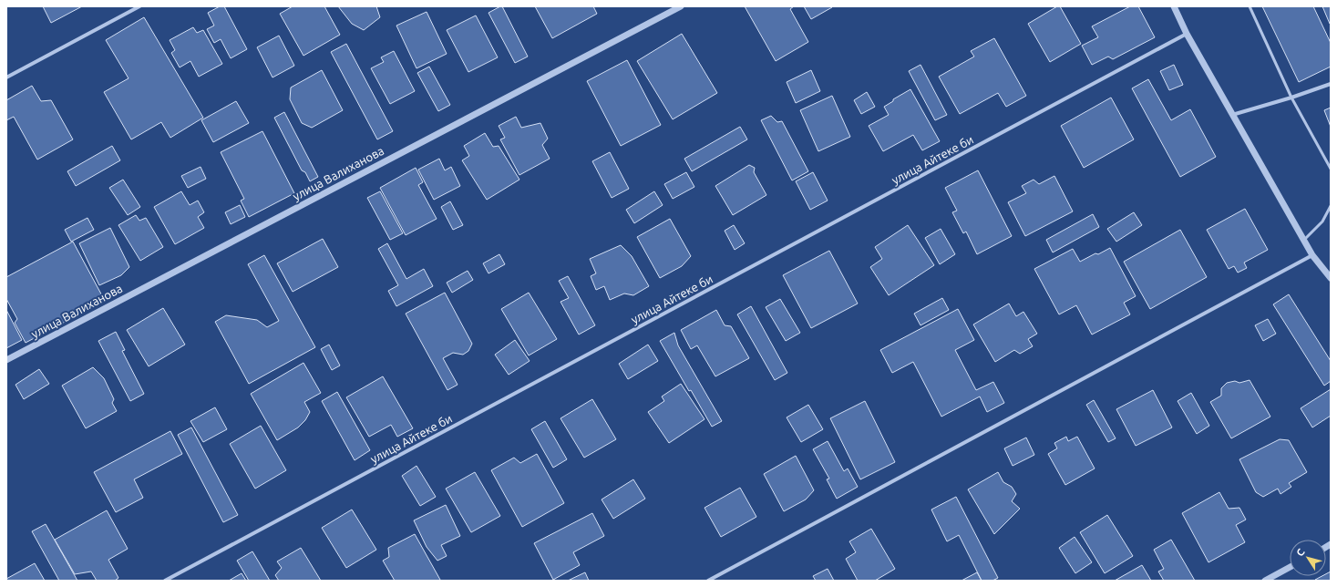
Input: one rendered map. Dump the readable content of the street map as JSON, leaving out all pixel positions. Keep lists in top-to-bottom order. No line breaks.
{"streets":{"street":["улица Айтеке би","улица Валиханова"]},"north":"top left"}
